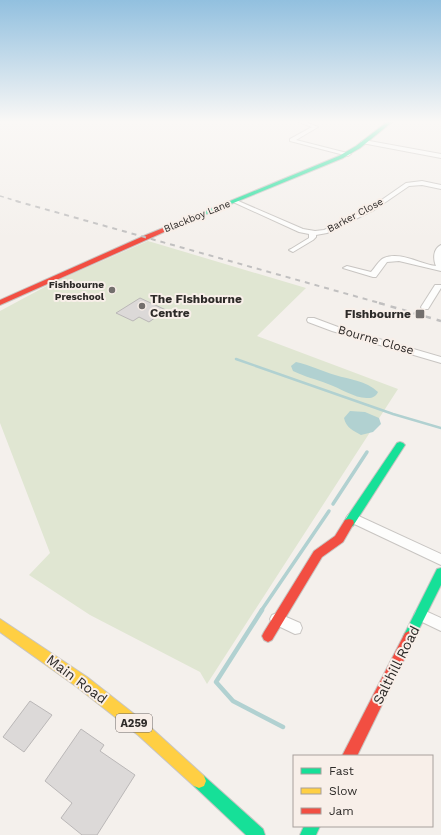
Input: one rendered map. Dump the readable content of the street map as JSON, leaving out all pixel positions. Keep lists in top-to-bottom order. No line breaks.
{"streets":{"street":["Barker Close","Blackboy Lane","Bourne Close","Salthill Road","Main Road","A259"]},"crossings":[["Barker Close","Blackboy Lane"]],"places":{"other":["Fishbourne Preschool","The Fishbourne Centre"],"transit":["Fishbourne"]},"legend":["Fast","Slow","Jam"]}
